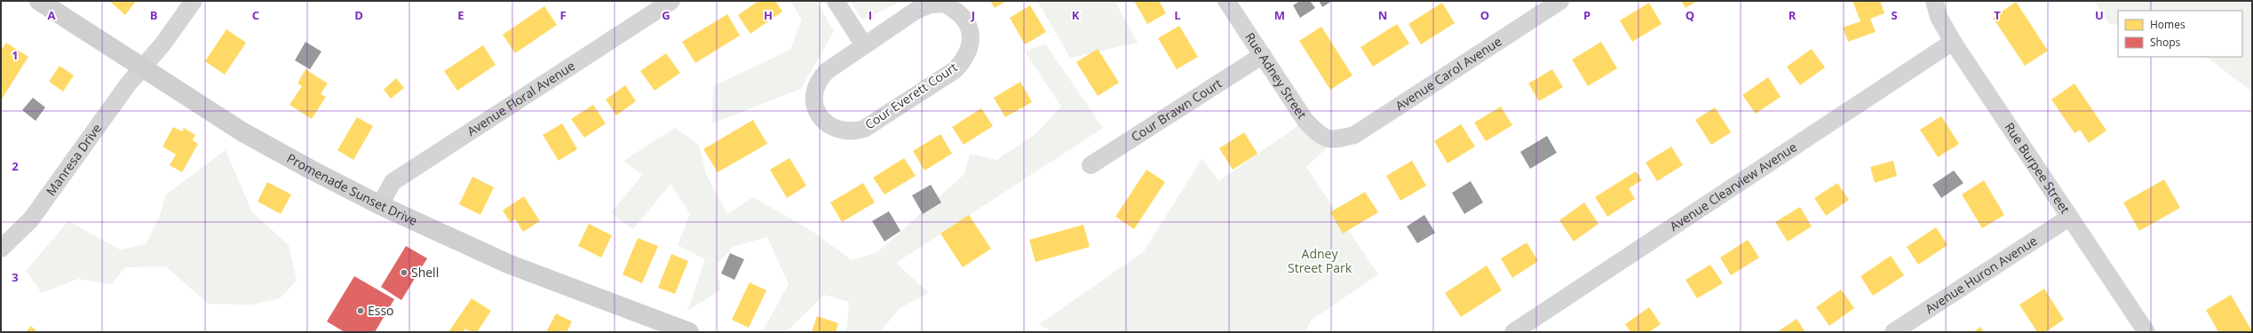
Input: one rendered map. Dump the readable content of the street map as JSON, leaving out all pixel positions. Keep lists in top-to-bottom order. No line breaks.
{"streets":{"street":["Avenue Carol Avenue","Rue Adney Street","Cour Everett Court","Avenue Floral Avenue","Cour Brawn Court","Manresa Drive","Rue Burpee Street","Avenue Clearview Avenue","Promenade Sunset Drive","Avenue Huron Avenue"]},"crossings":[["Avenue Carol Avenue","Rue Adney Street"],["Rue Adney Street","Cour Brawn Court"],["Avenue Floral Avenue","Promenade Sunset Drive"],["Manresa Drive","Promenade Sunset Drive"],["Rue Burpee Street","Avenue Clearview Avenue"],["Rue Burpee Street","Avenue Huron Avenue"]],"parks":["Adney Street Park"],"places":["Shell","Esso"],"legend":["Homes","Shops"],"grid":{"columns":["A","B","C","D","E","F","G","H","I","J","K","L","M","N","O","P","Q","R","S","T","U"],"rows":["1","2","3"]}}
